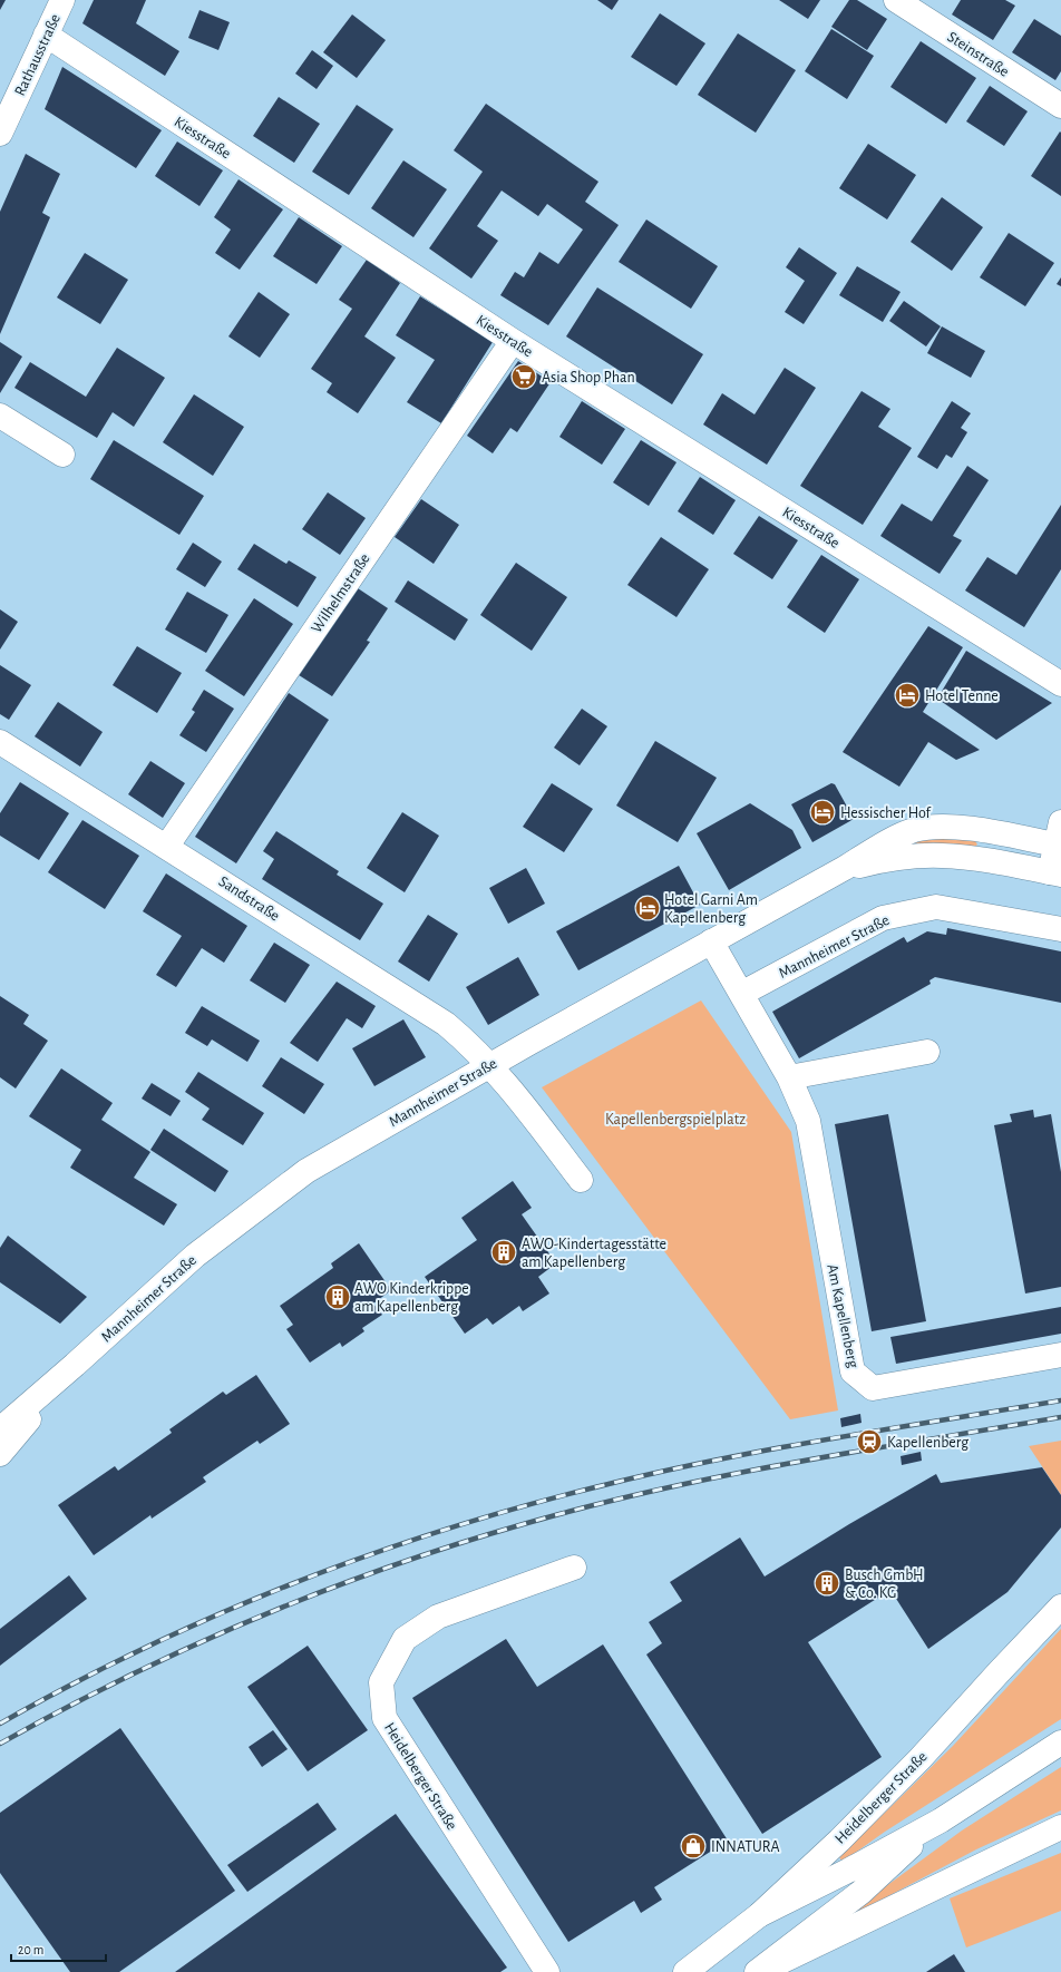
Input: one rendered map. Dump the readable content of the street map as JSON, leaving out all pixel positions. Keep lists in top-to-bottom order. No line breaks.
{"streets":{"street":["Steinstraße","Rathausstraße","Kiesstraße","Wilhelmstraße","Sandstraße","Mannheimer Straße","Am Kapellenberg","Heidelberger Straße"]},"crossings":[["Rathausstraße","Kiesstraße"],["Kiesstraße","Wilhelmstraße"],["Wilhelmstraße","Sandstraße"],["Sandstraße","Mannheimer Straße"],["Mannheimer Straße","Am Kapellenberg"]],"parks":["Kapellenbergspielplatz"],"places":{"supermarket":["Asia Shop Phan"],"hotel":["Hotel Tenne","Hessischer Hof","Hotel Garni Am Kapellenberg"],"building":["AWO-Kindertagesstätte am Kapellenberg","AWO Kinderkrippe am Kapellenberg","Busch GmbH & Co. KG"],"station":["Kapellenberg"],"shop":["INNATURA"]},"scale_bar":"20 m"}
